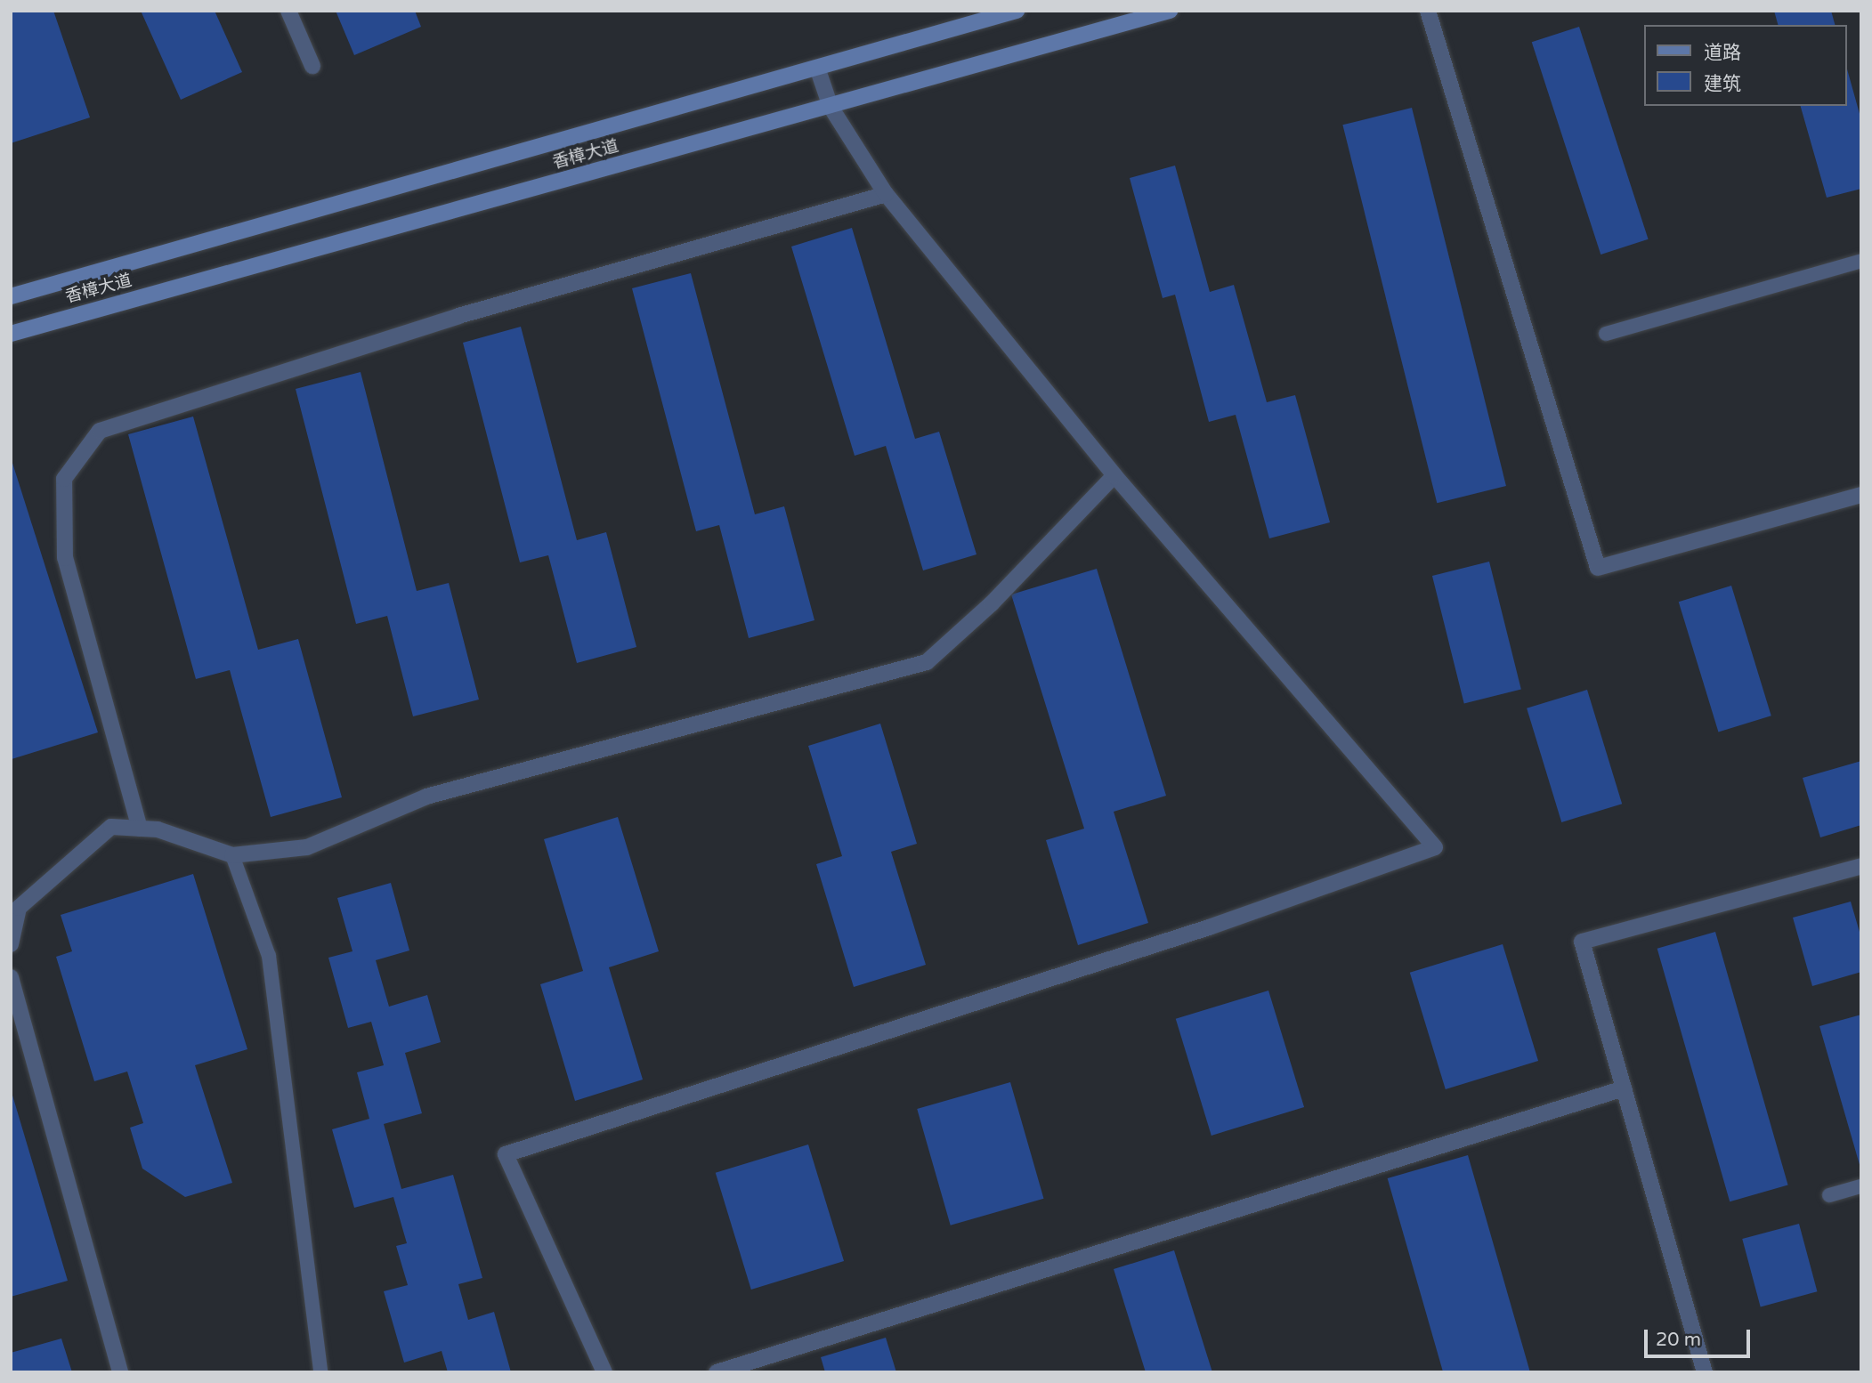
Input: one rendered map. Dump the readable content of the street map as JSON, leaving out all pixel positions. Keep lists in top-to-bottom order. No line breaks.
{"streets":{"street":["香樟大道"]},"legend":["道路","建筑"],"scale_bar":"20 m"}
